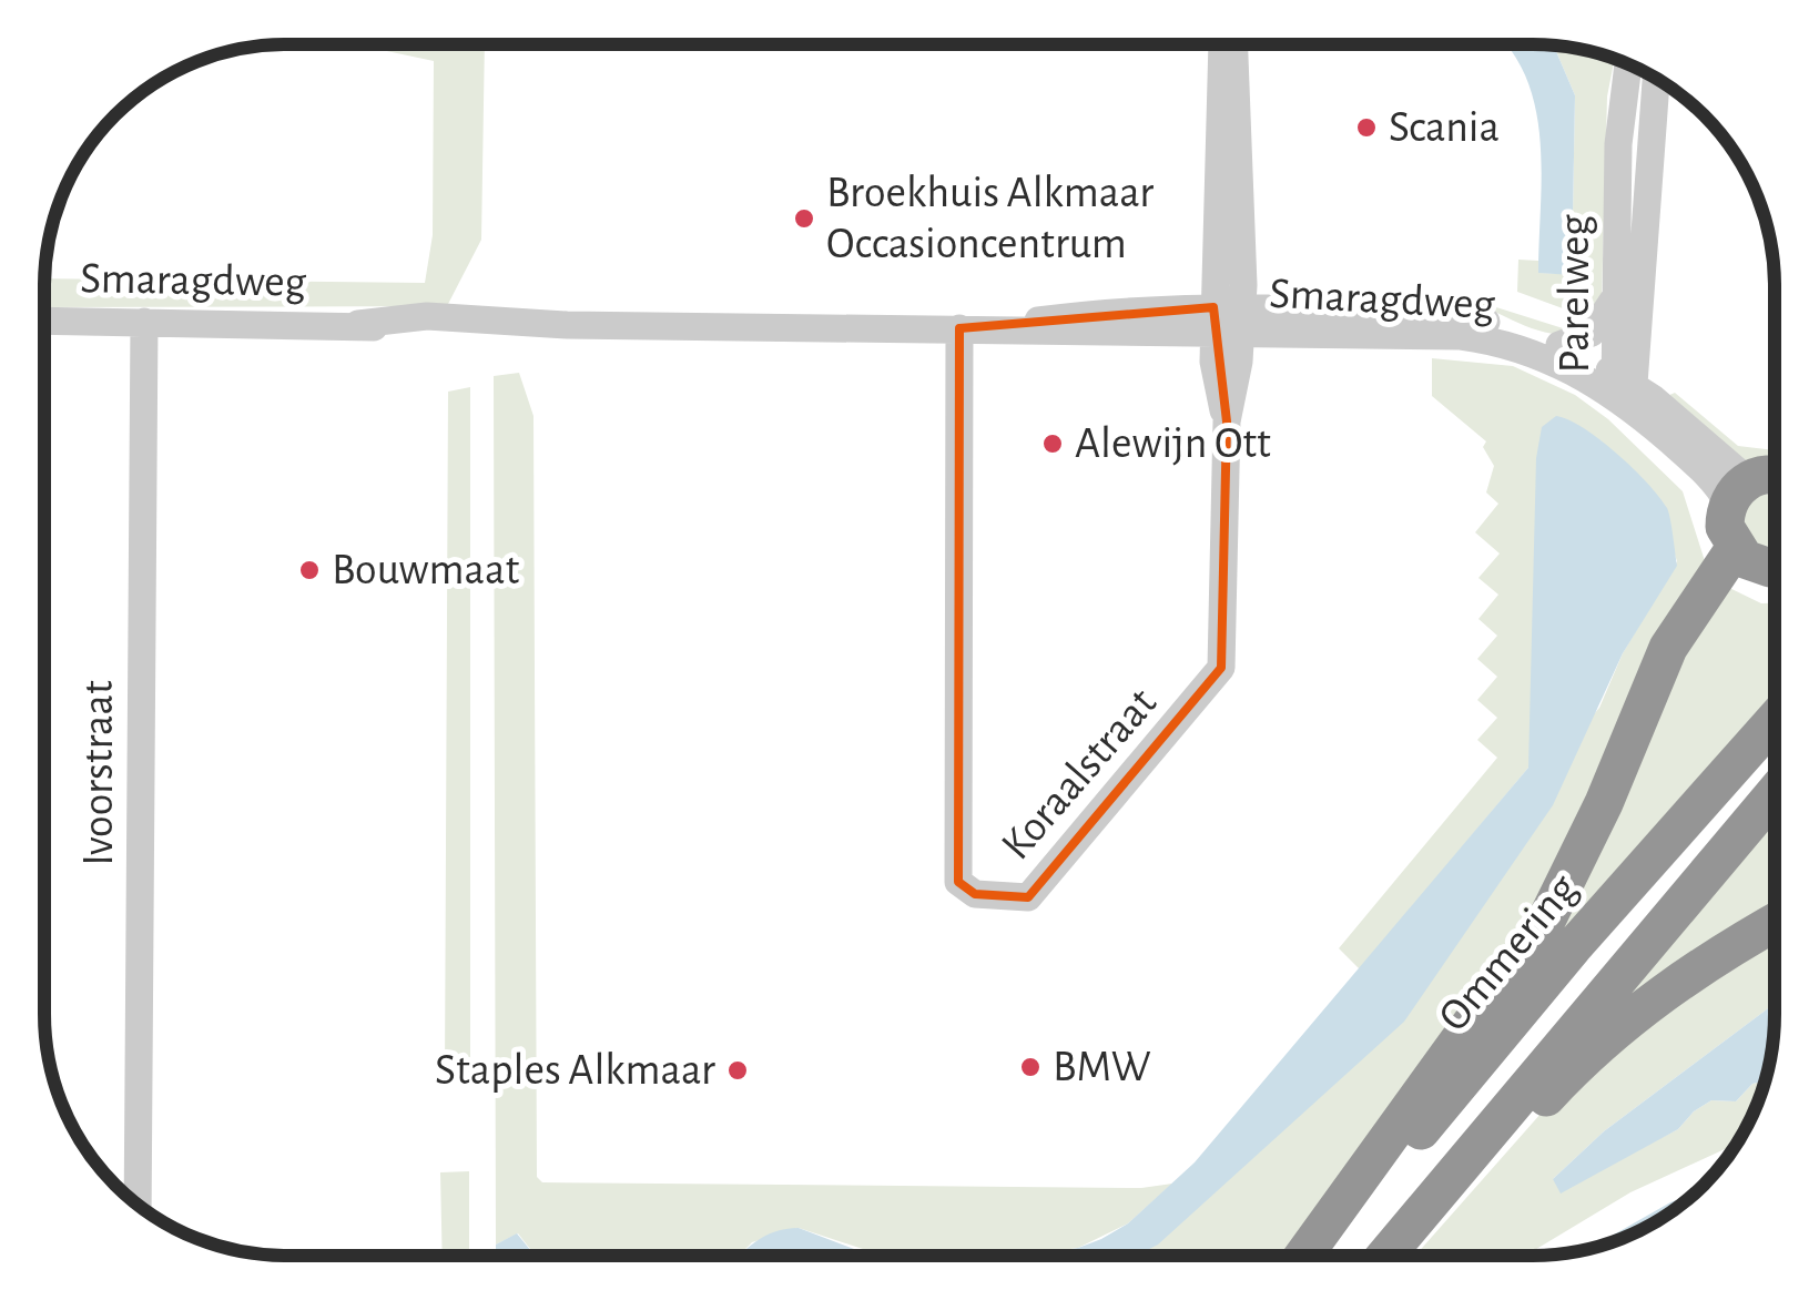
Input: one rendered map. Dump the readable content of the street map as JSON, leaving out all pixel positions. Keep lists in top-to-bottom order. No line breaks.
{"streets":{"highway":["Ommering"],"street":["Smaragdweg","Parelweg","Ivoorstraat","Koraalstraat"]},"crossings":[["Smaragdweg","Parelweg"],["Smaragdweg","Ivoorstraat"],["Smaragdweg","Koraalstraat"]],"places":["Scania","Broekhuis Alkmaar Occasioncentrum","Alewijn Ott","Bouwmaat","BMW","Staples Alkmaar"]}
